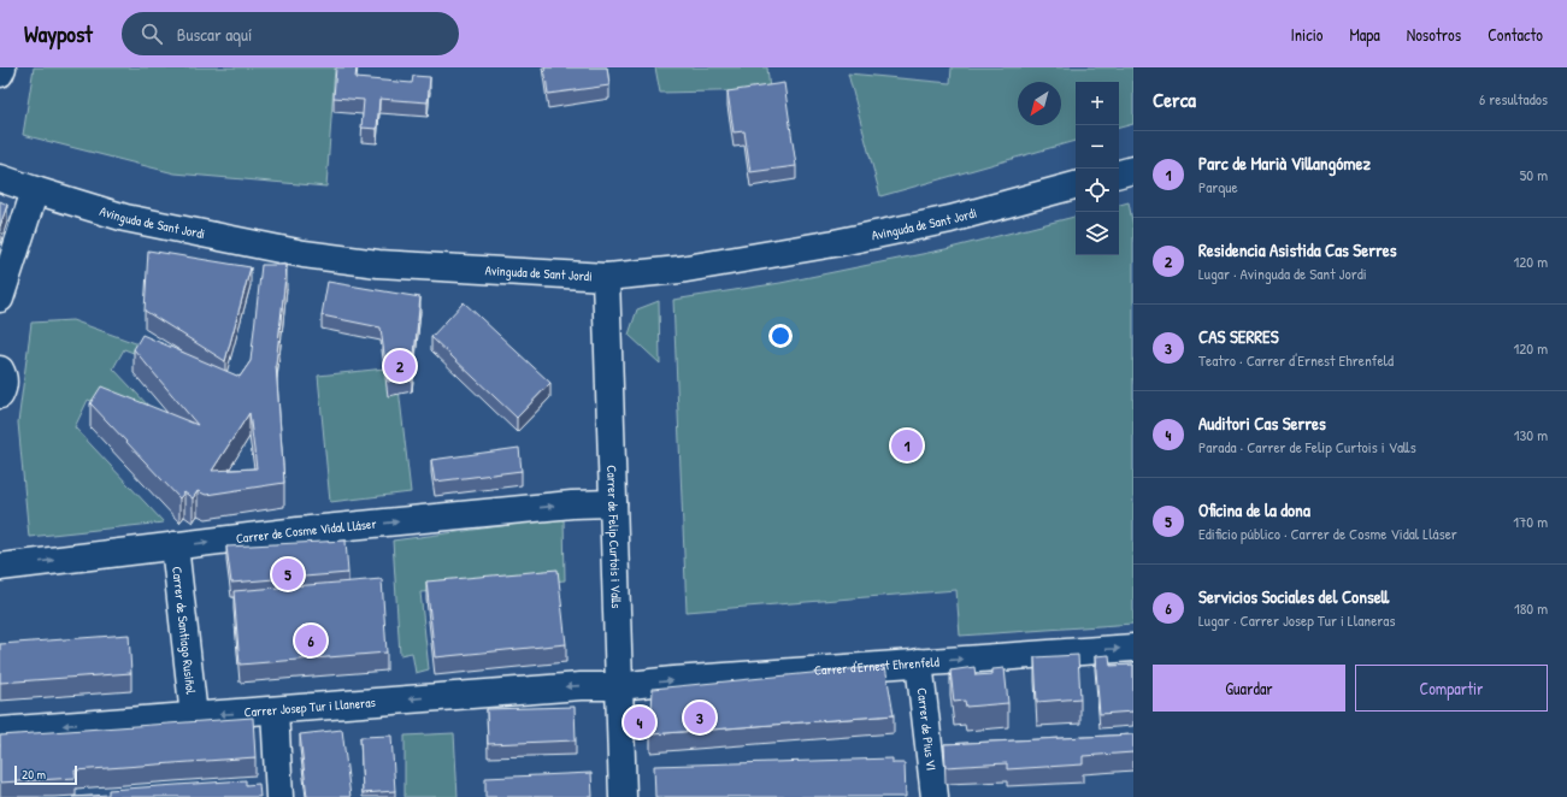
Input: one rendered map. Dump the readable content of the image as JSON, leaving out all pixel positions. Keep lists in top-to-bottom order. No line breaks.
{"streets":{"street":["Avinguda de Sant Jordi","Carrer de Cosme Vidal Lláser","Carrer de Felip Curtois i Valls","Carrer de Santiago Rusiñol","Carrer d'Ernest Ehrenfeld","Carrer Josep Tur i Llaneras","Carrer de Pius VI"]},"crossings":[["Avinguda de Sant Jordi","Carrer de Felip Curtois i Valls"],["Carrer de Cosme Vidal Lláser","Carrer de Felip Curtois i Valls"],["Carrer de Cosme Vidal Lláser","Carrer de Santiago Rusiñol"],["Carrer de Felip Curtois i Valls","Carrer d'Ernest Ehrenfeld"],["Carrer de Felip Curtois i Valls","Carrer Josep Tur i Llaneras"],["Carrer de Santiago Rusiñol","Carrer Josep Tur i Llaneras"],["Carrer d'Ernest Ehrenfeld","Carrer Josep Tur i Llaneras"],["Carrer d'Ernest Ehrenfeld","Carrer de Pius VI"]],"one_way":["Carrer de Cosme Vidal Lláser","Carrer d'Ernest Ehrenfeld","Carrer Josep Tur i Llaneras"],"scale_bar":"20 m","north":"bottom left","page":{"header":"Waypost","search":"Buscar aquí","nav":["Inicio","Mapa","Nosotros","Contacto"],"heading":["Cerca","6 resultados"],"map_buttons":["+","−"],"list":[{"mark":"1","name":"Parc de Marià Villangómez","note":"Parque","value":"50 m"},{"mark":"2","name":"Residencia Asistida Cas Serres","note":"Lugar · Avinguda de Sant Jordi","value":"120 m"},{"mark":"3","name":"CAS SERRES","note":"Teatro · Carrer d'Ernest Ehrenfeld","value":"120 m"},{"mark":"4","name":"Auditori Cas Serres","note":"Parada · Carrer de Felip Curtois i Valls","value":"130 m"},{"mark":"5","name":"Oficina de la dona","note":"Edificio público · Carrer de Cosme Vidal Lláser","value":"170 m"},{"mark":"6","name":"Servicios Sociales del Consell","note":"Lugar · Carrer Josep Tur i Llaneras","value":"180 m"}],"pins":["2","1","5","6","3","4"],"buttons":["Guardar","Compartir"],"scale":"20 m"}}
